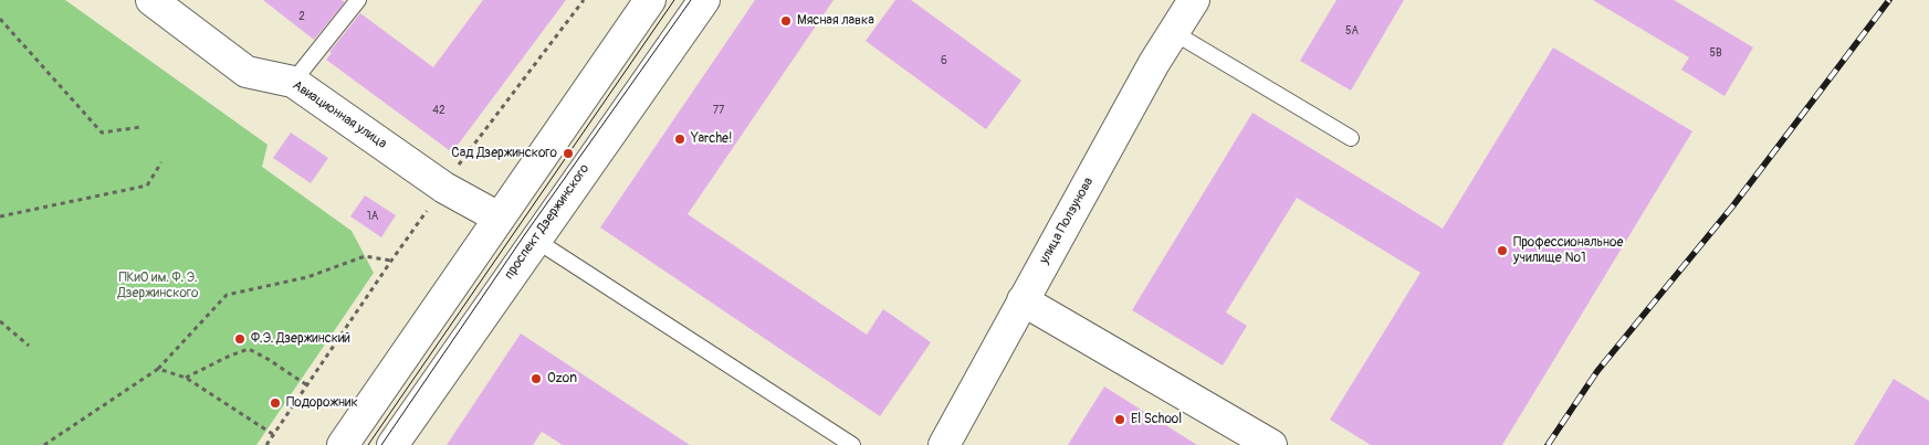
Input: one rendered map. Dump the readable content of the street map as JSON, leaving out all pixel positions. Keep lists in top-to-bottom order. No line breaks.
{"streets":{"street":["Авиационная улица","улица Ползунова","проспект Дзержинского"]},"crossings":[["Авиационная улица","проспект Дзержинского"]],"parks":["ПКиО им. Ф. Э. Дзержинского"],"places":["Мясная лавка","Yarche!","Сад Дзержинского","Профессиональное училище №1","Ф.Э. Дзержинский","Ozon","Подорожник","El School"],"house_numbers":["2","5А","5В","6","42","77","1А"]}
